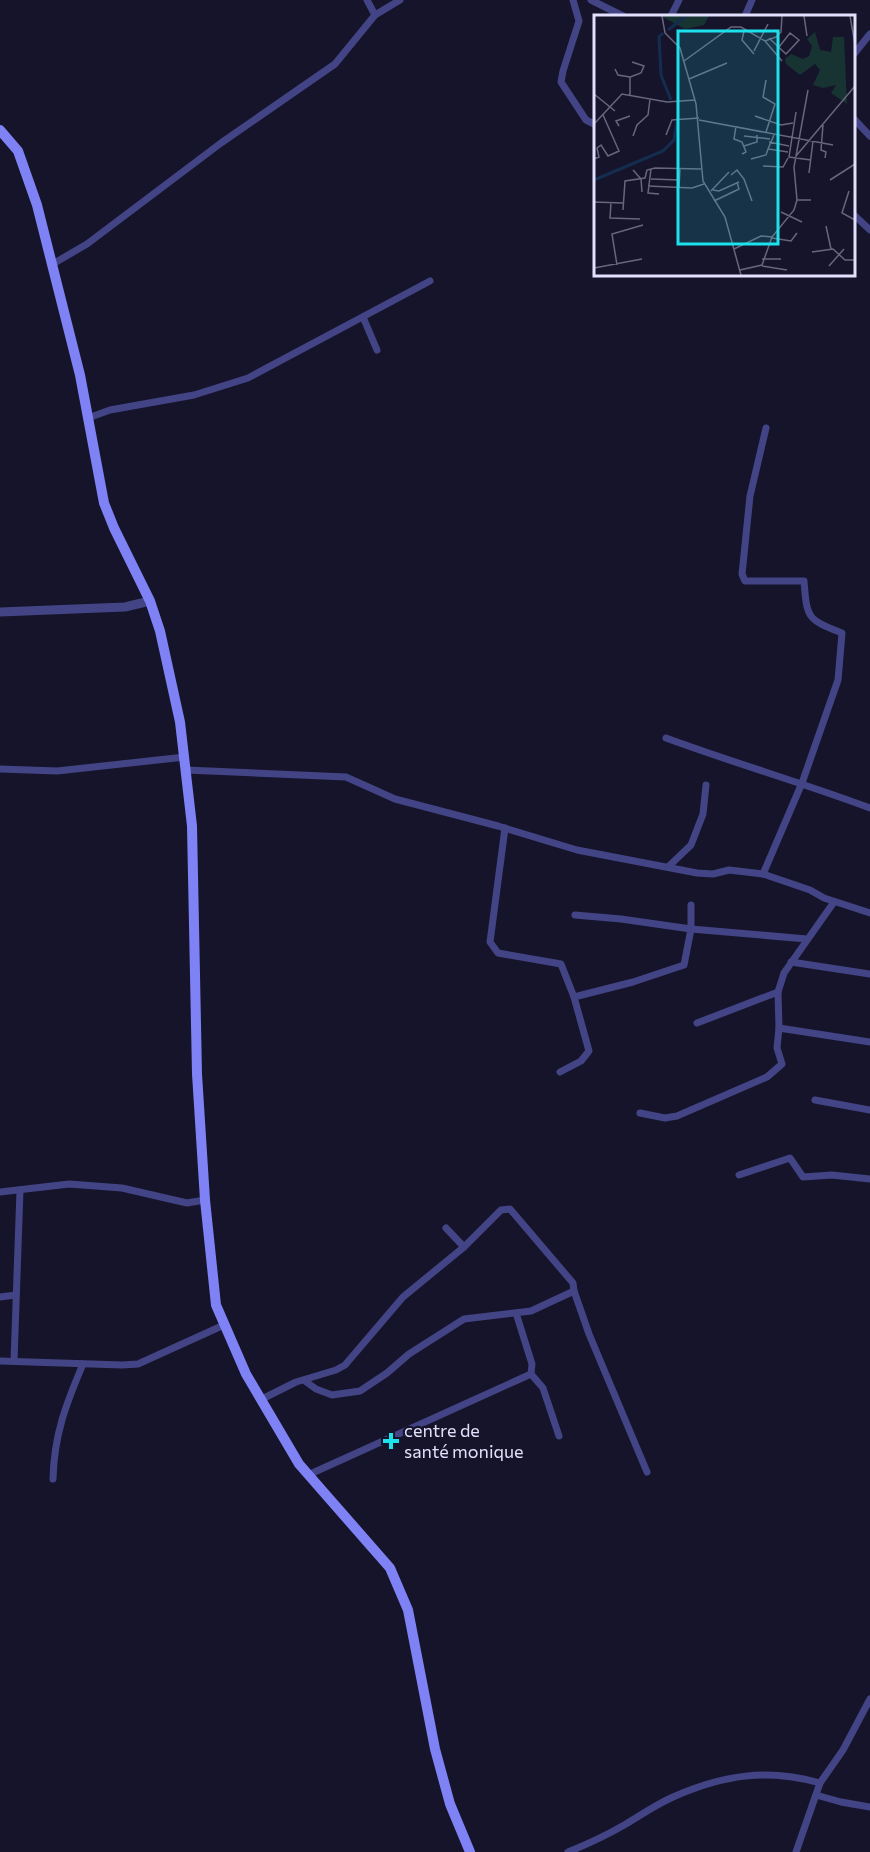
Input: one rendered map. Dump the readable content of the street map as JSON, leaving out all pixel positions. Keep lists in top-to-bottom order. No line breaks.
{"places":{"health":["centre de santé monique"]}}
